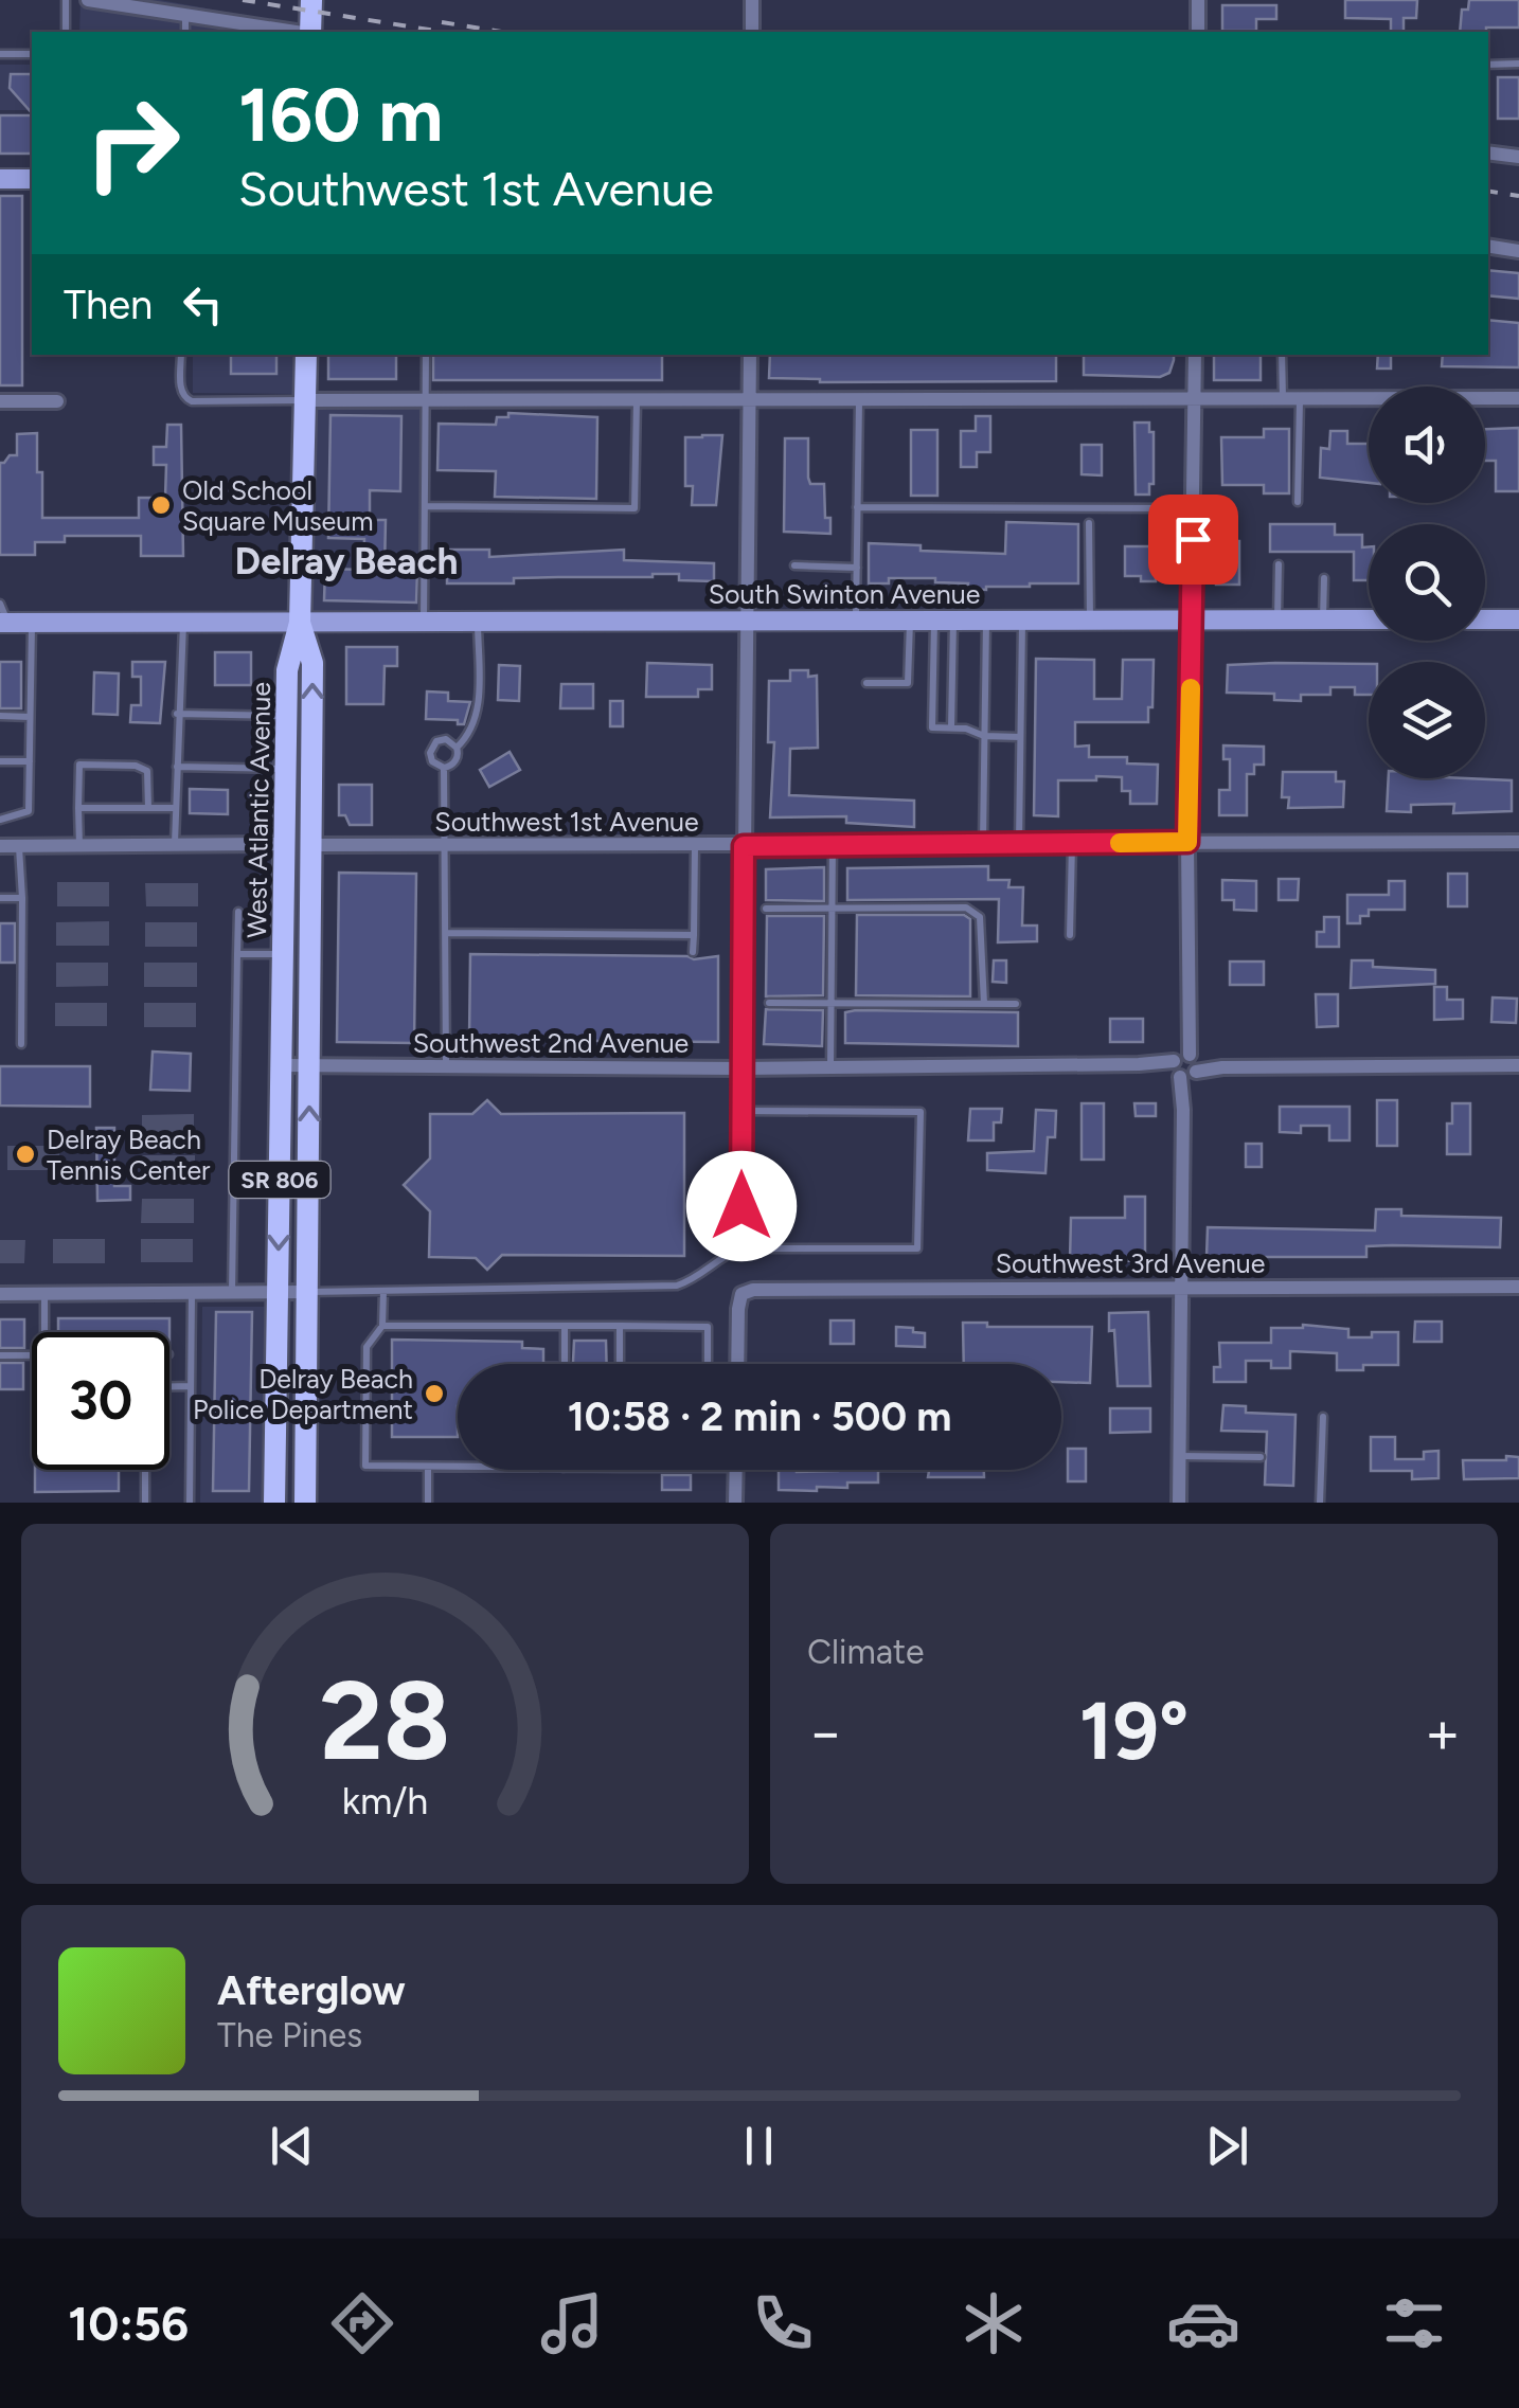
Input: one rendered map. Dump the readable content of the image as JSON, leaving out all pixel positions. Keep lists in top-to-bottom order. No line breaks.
{"streets":{"main road":["West Atlantic Avenue","SR 806"],"street":["South Swinton Avenue","Southwest 1st Avenue","Southwest 2nd Avenue","Southwest 3rd Avenue"]},"crossings":[["South Swinton Avenue","West Atlantic Avenue"],["South Swinton Avenue","SR 806"],["West Atlantic Avenue","Southwest 1st Avenue"],["West Atlantic Avenue","Southwest 2nd Avenue"],["West Atlantic Avenue","SR 806"]],"districts":["Delray Beach"],"places":["Old School Square Museum","Delray Beach Tennis Center","Delray Beach Police Department"],"page":{"turn":["160 m","Southwest 1st Avenue"],"then":"Then","limit":"30","trip":"10:58 · 2 min · 500 m","tile":"Climate","heat":["−","19°","+"],"song":["Afterglow","The Pines"],"tabs":"10:56","gauge":["28","km/h"]}}
